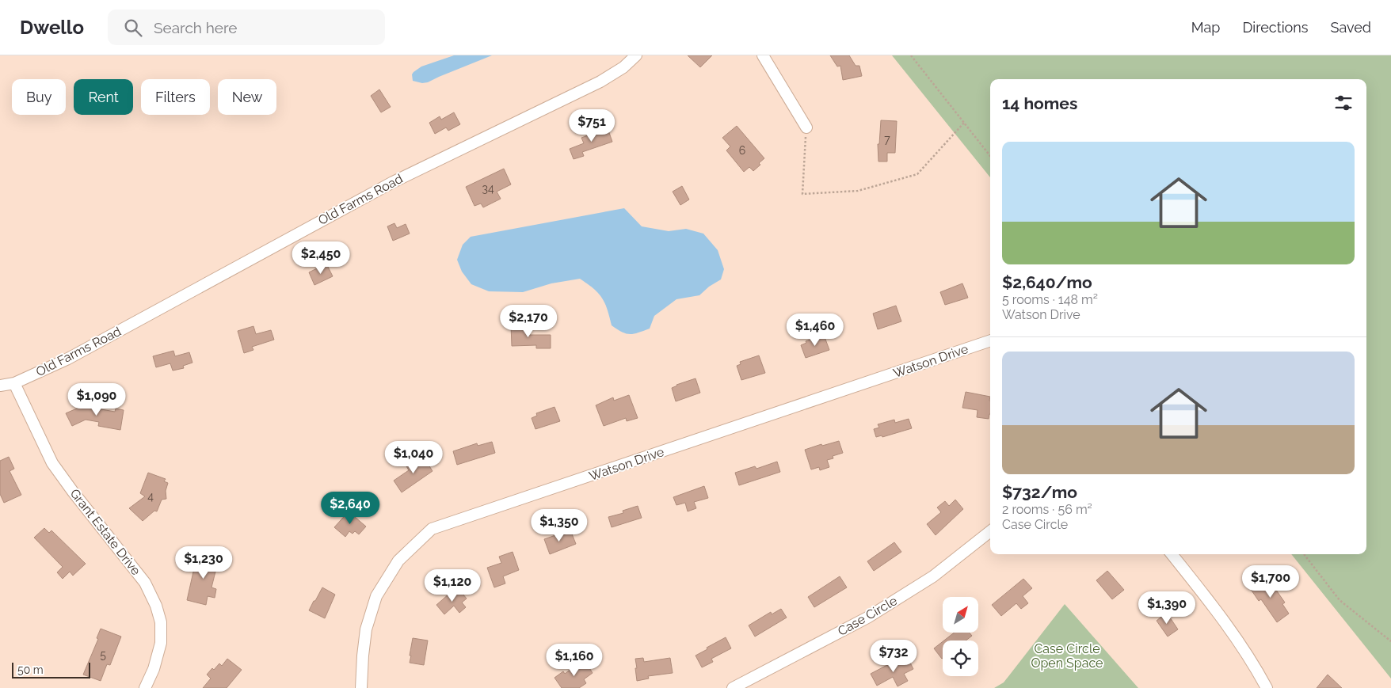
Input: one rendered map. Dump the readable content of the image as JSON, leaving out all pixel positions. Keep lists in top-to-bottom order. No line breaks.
{"streets":{"street":["Old Farms Road","Watson Drive","Grant Estate Drive","Case Circle"]},"crossings":[["Old Farms Road","Grant Estate Drive"]],"parks":["Case Circle Open Space"],"house_numbers":["7","6","34","4","5"],"scale_bar":"50 m","north":"top right","page":{"header":"Dwello","search":"Search here","nav":["Map","Directions","Saved"],"chip":["Buy","Rent","Filters","New"],"heading":"14 homes","price":["$751","$2,450","$2,170","$1,460","$1,090","$1,040","$2,640","$1,350","$1,230","$1,700","$1,120","$1,390","$732","$1,160"],"list":[{"name":"$2,640/mo","note":"5 rooms · 148 m² · Watson Drive"},{"name":"$732/mo","note":"2 rooms · 56 m² · Case Circle"}],"scale":"50 m"}}
